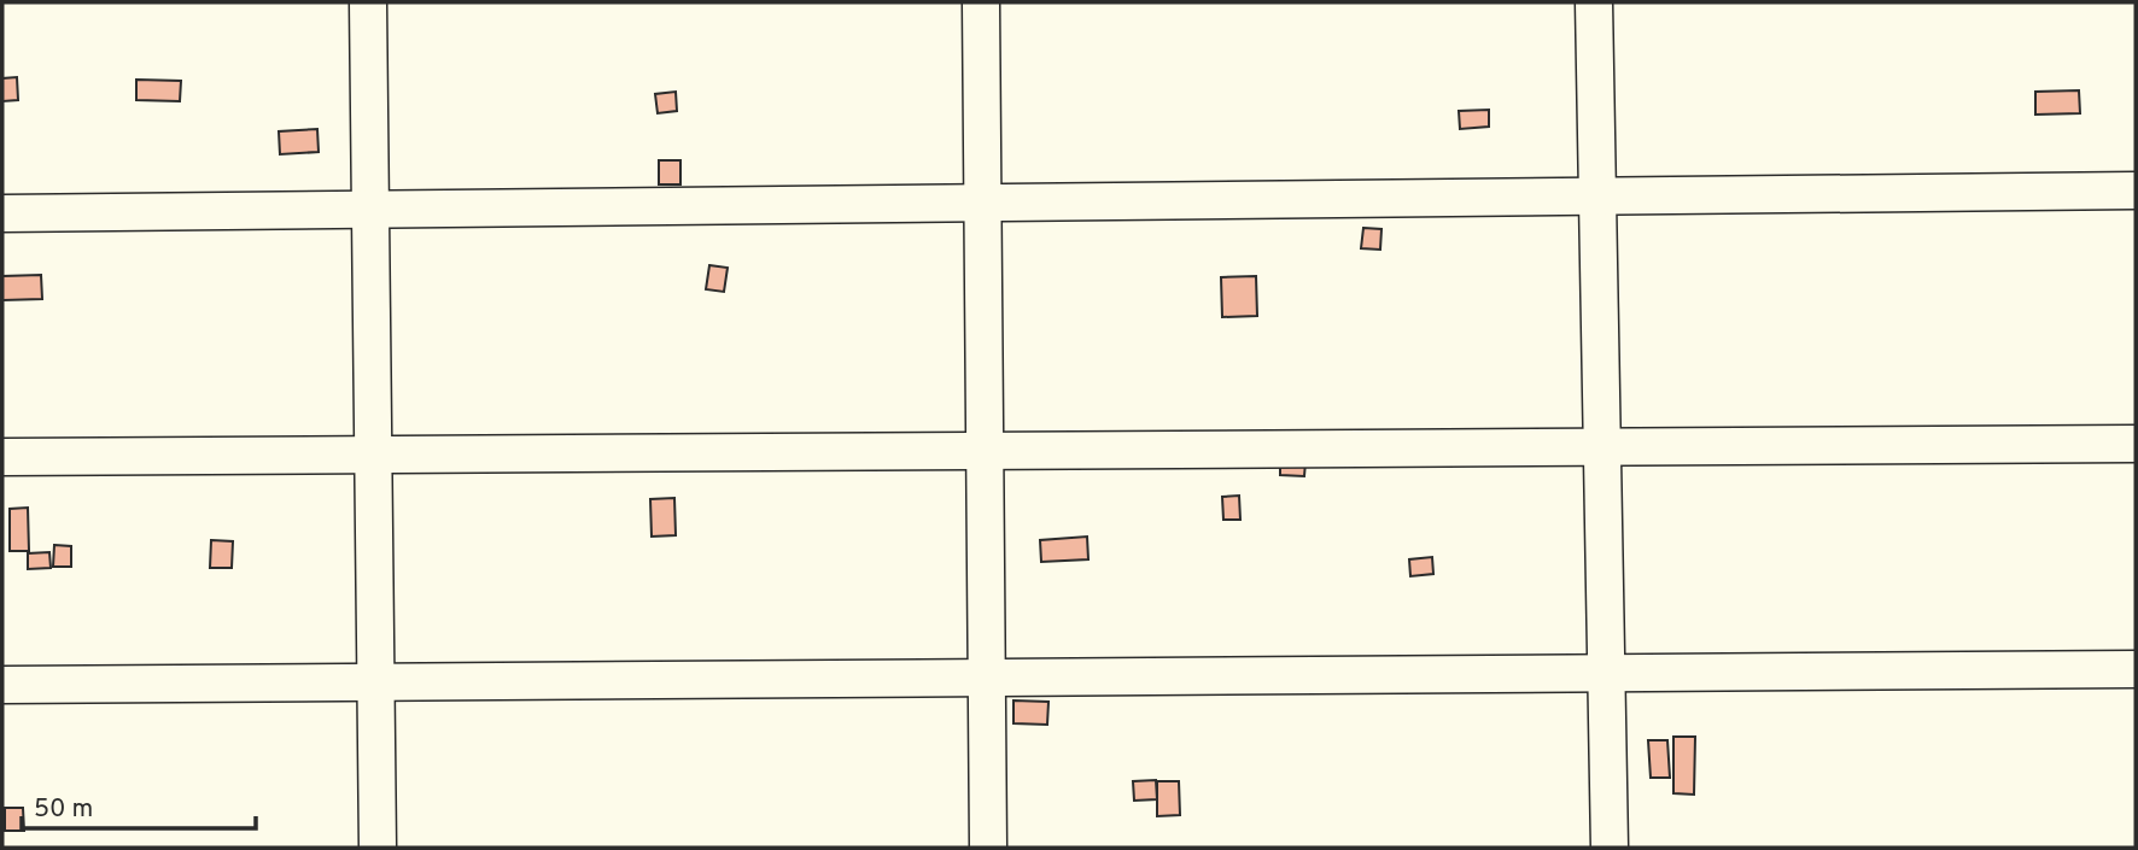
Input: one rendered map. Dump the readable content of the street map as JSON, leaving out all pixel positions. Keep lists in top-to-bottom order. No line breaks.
{"scale_bar":"50 m"}
